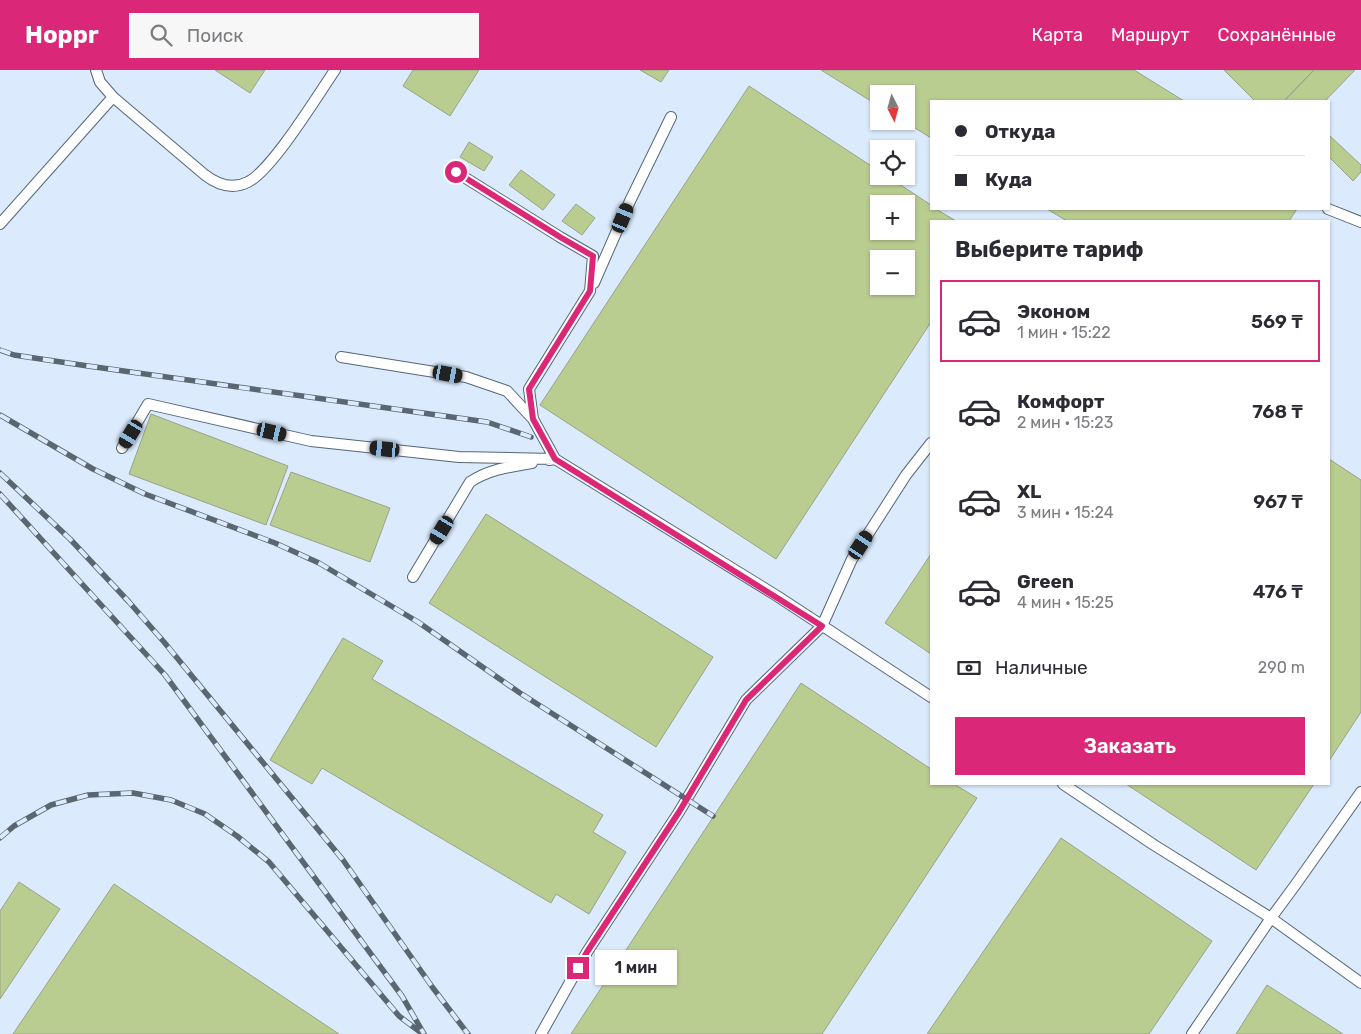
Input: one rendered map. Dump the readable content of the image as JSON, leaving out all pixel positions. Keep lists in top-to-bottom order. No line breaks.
{"north":"bottom","page":{"header":"Hoppr","search":"Поиск","nav":["Карта","Маршрут","Сохранённые"],"map_buttons":["+","−"],"banner":["Откуда","Куда"],"heading":"Выберите тариф","list":[{"name":"Эконом","note":"1 мин · 15:22","value":"569 ₸"},{"name":"Комфорт","note":"2 мин · 15:23","value":"768 ₸"},{"name":"XL","note":"3 мин · 15:24","value":"967 ₸"},{"name":"Green","note":"4 мин · 15:25","value":"476 ₸"}],"pay":["Наличные","290 m"],"buttons":"Заказать","bubble":"1 мин"}}
